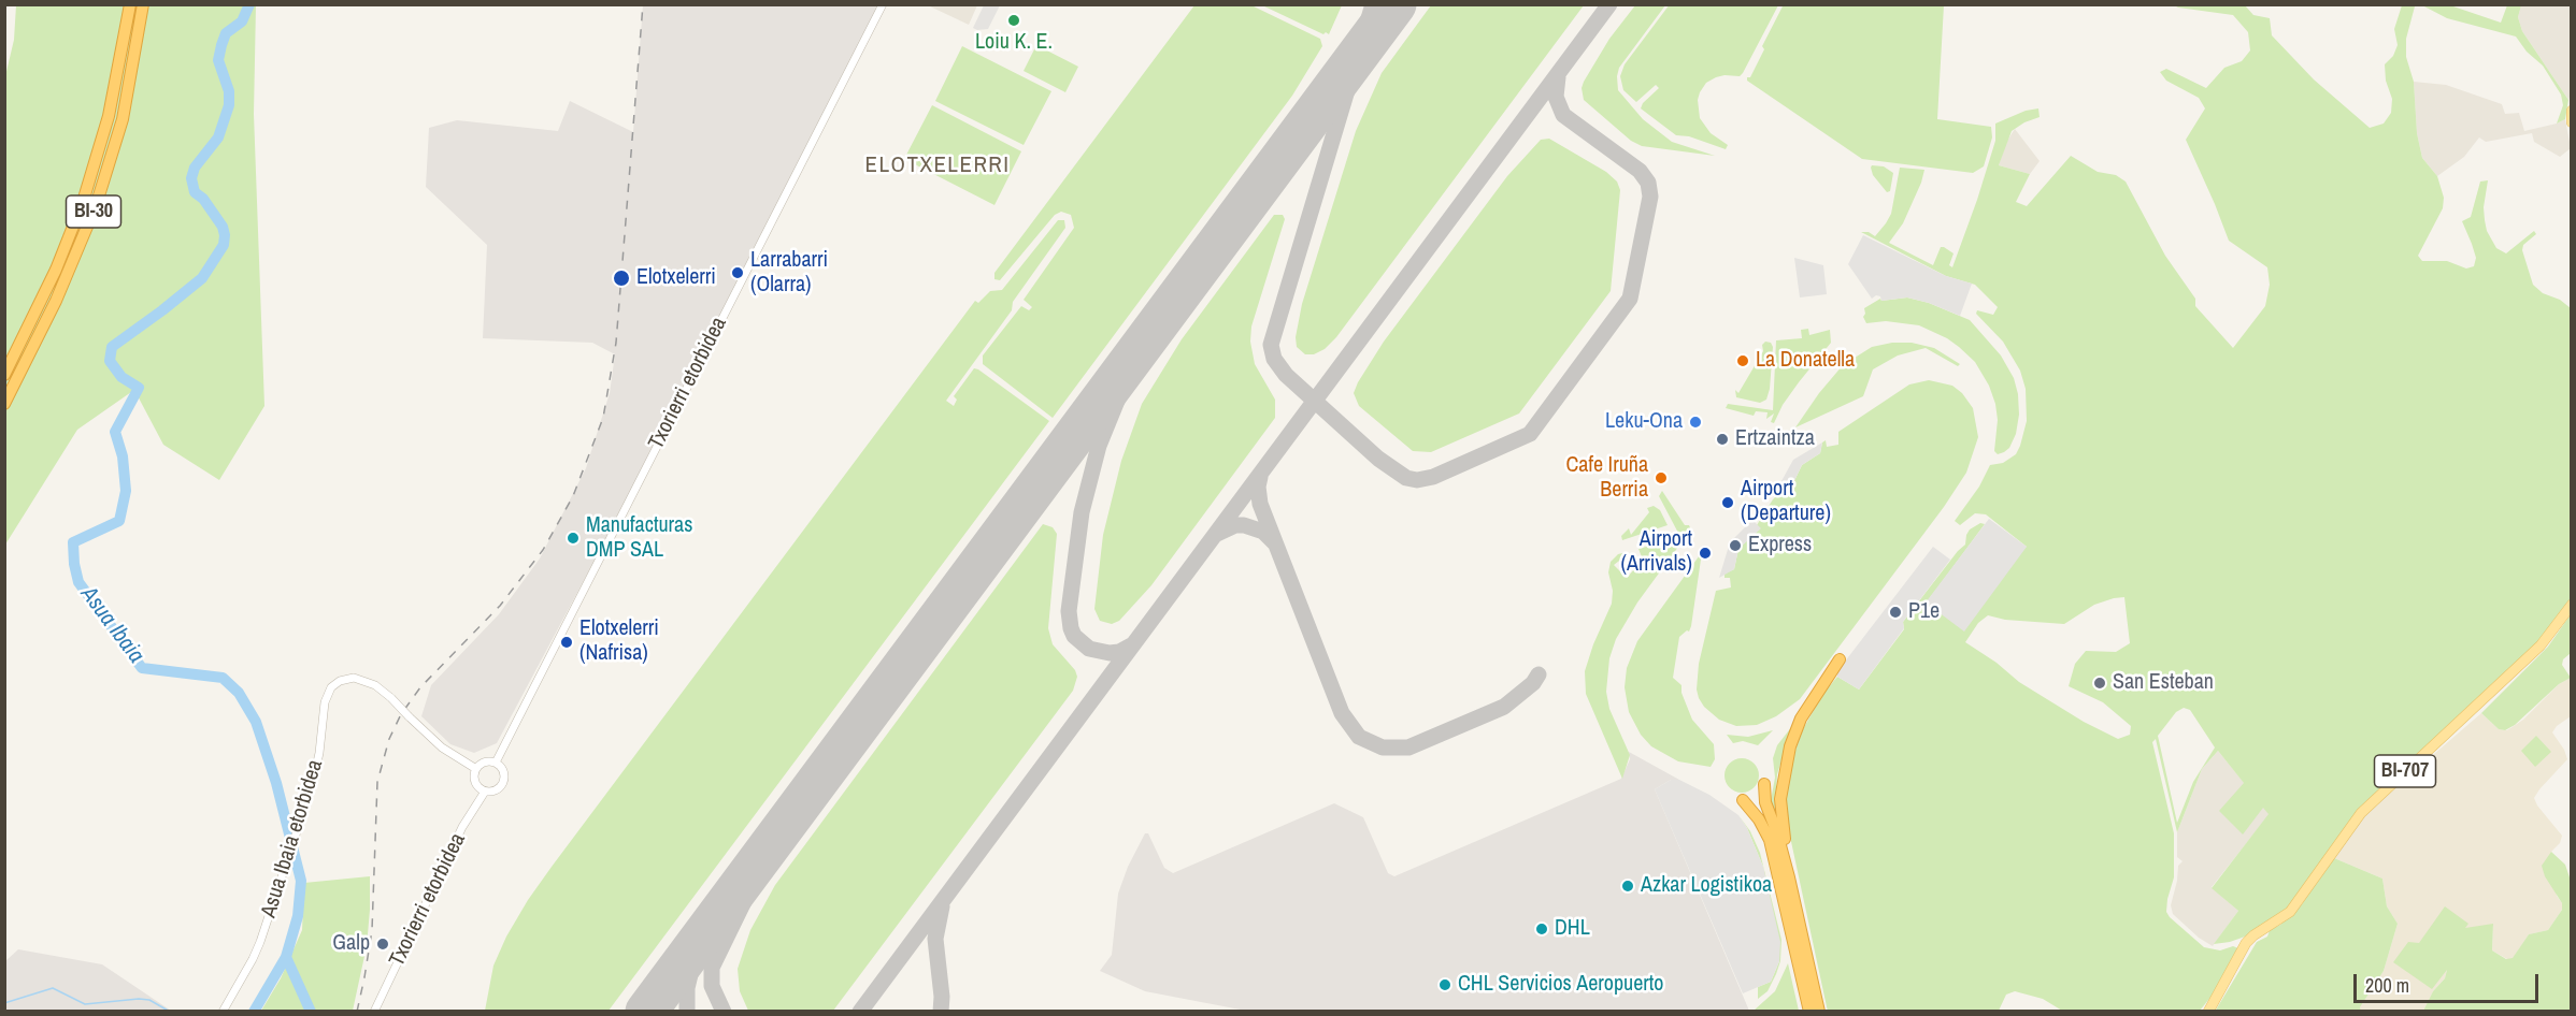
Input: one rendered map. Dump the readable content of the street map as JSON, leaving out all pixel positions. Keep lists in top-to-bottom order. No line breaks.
{"streets":{"highway":["BI-30"],"main road":["BI-707"],"street":["Txorierri etorbidea","Asua Ibaia etorbidea"]},"crossings":[["Txorierri etorbidea","Asua Ibaia etorbidea"]],"districts":["ELOTXELERRI"],"water":["Asua Ibaia"],"places":["Loiu K. E.","Larrabarri (Olarra)","Elotxelerri","La Donatella","Leku-Ona","Ertzaintza","Cafe Iruña Berria","Airport (Departure)","Manufacturas DMP SAL","Express","Airport (Arrivals)","P1e","Elotxelerri (Nafrisa)","San Esteban","Azkar Logistikoa","DHL","Galp","CHL Servicios Aeropuerto"],"scale_bar":"200 m"}
